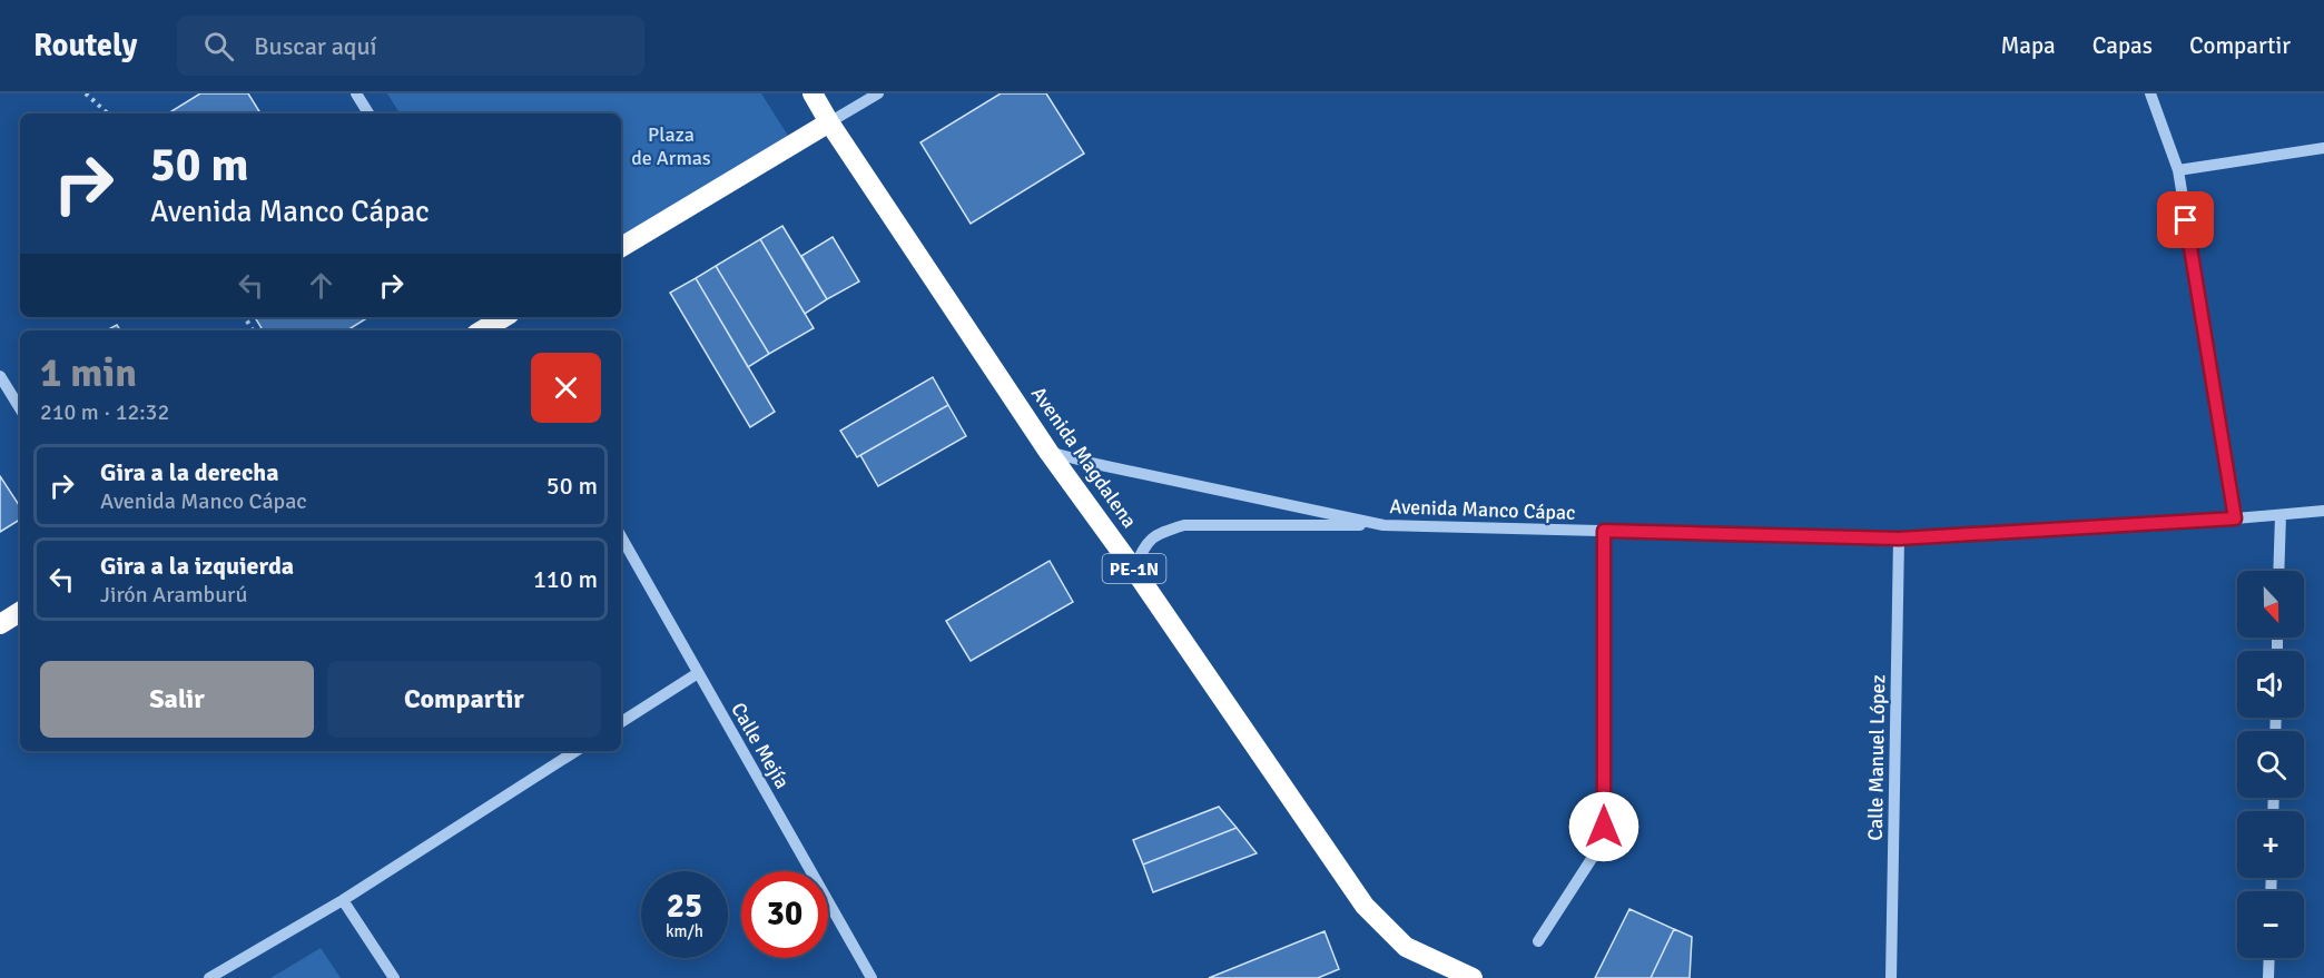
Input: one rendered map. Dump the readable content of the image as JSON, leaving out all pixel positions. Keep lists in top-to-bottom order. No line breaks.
{"streets":{"highway":["Avenida Magdalena","PE-1N"],"street":["Avenida Manco Cápac","Calle Mejía","Calle Manuel López"]},"crossings":[["Avenida Magdalena","Avenida Manco Cápac"],["Avenida Magdalena","PE-1N"],["Avenida Manco Cápac","Calle Manuel López"]],"parks":["Plaza de Armas"],"north":"bottom","page":{"header":"Routely","search":"Buscar aquí","nav":["Mapa","Capas","Compartir"],"turn":["50 m","Avenida Manco Cápac"],"heading":["1 min","210 m · 12:32"],"list":[{"name":"Gira a la derecha","note":"Avenida Manco Cápac","value":"50 m"},{"name":"Gira a la izquierda","note":"Jirón Aramburú","value":"110 m"}],"map_buttons":["+","−"],"buttons":["Salir","Compartir"],"speed":"25 km/h","limit":"30"}}
